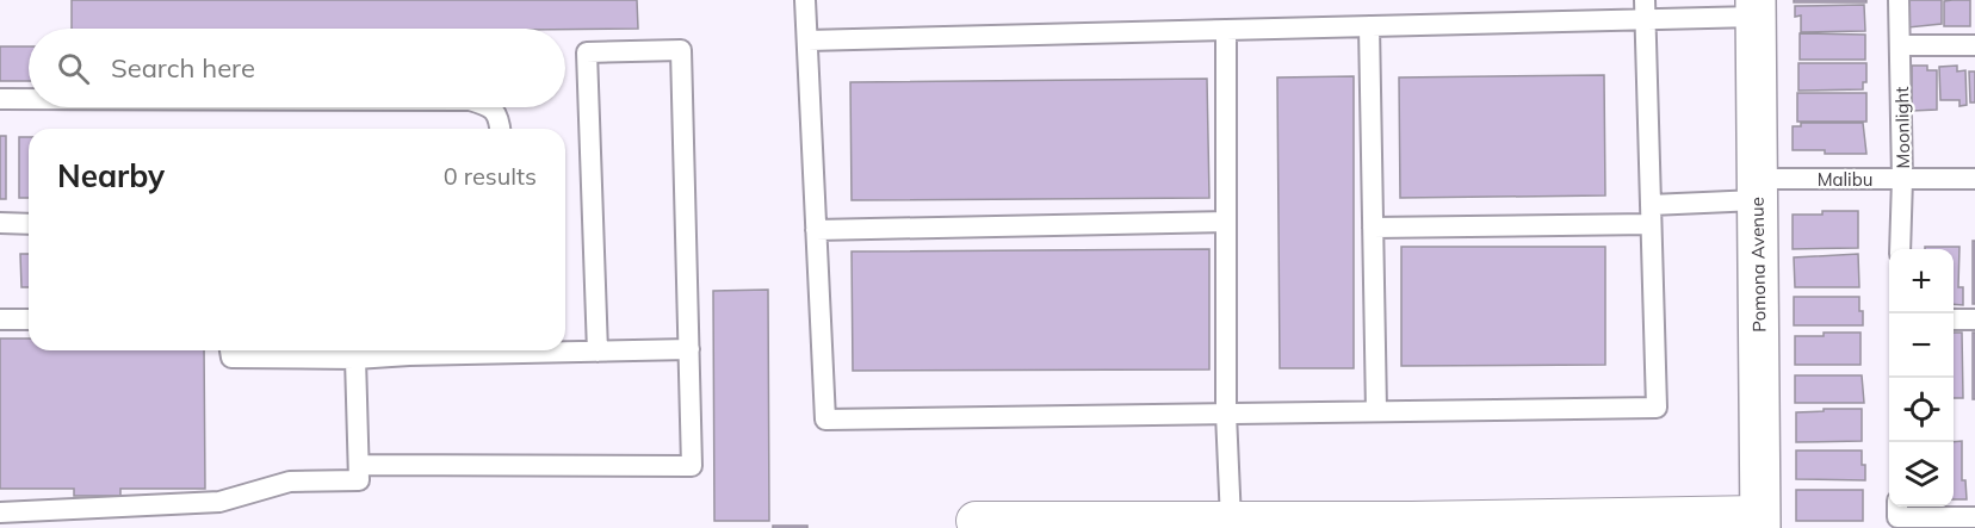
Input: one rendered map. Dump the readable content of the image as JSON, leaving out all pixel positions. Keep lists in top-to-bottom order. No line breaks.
{"streets":{"street":["Pomona Avenue"],"lane":["Moonlight","Malibu"]},"crossings":[["Moonlight","Malibu"],["Malibu","Pomona Avenue"]],"page":{"search":"Search here","heading":["Nearby","0 results"],"map_buttons":["+","−"]}}
